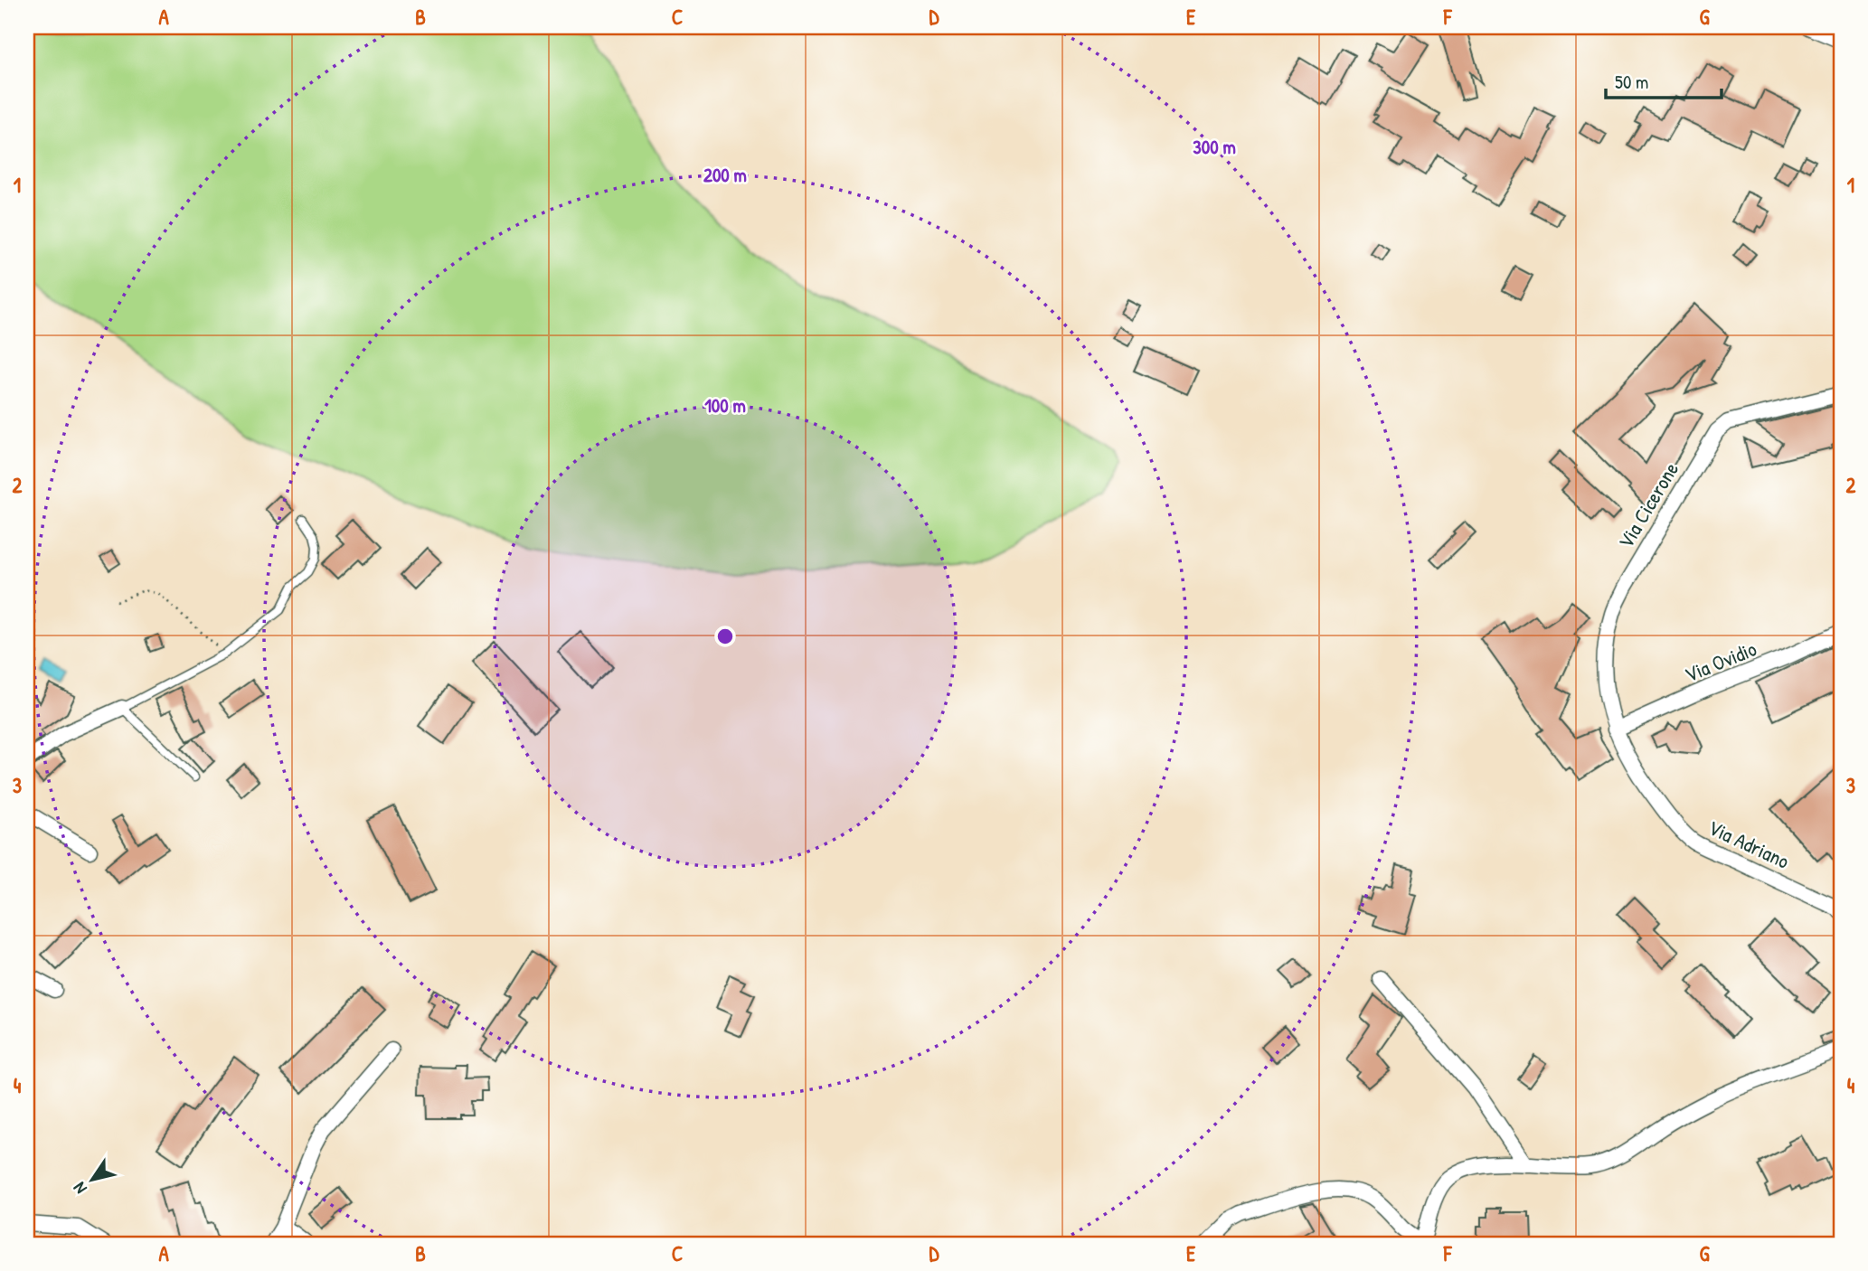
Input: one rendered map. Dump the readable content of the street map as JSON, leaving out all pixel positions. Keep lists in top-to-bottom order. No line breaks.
{"streets":{"street":["Via Cicerone","Via Ovidio","Via Adriano"]},"crossings":[["Via Cicerone","Via Ovidio"],["Via Cicerone","Via Adriano"],["Via Ovidio","Via Adriano"]],"scale_bar":"50 m","north":"bottom left","grid":{"columns":["A","B","C","D","E","F","G"],"rows":["1","2","3","4"]},"rings":["300 m","200 m","100 m"]}
